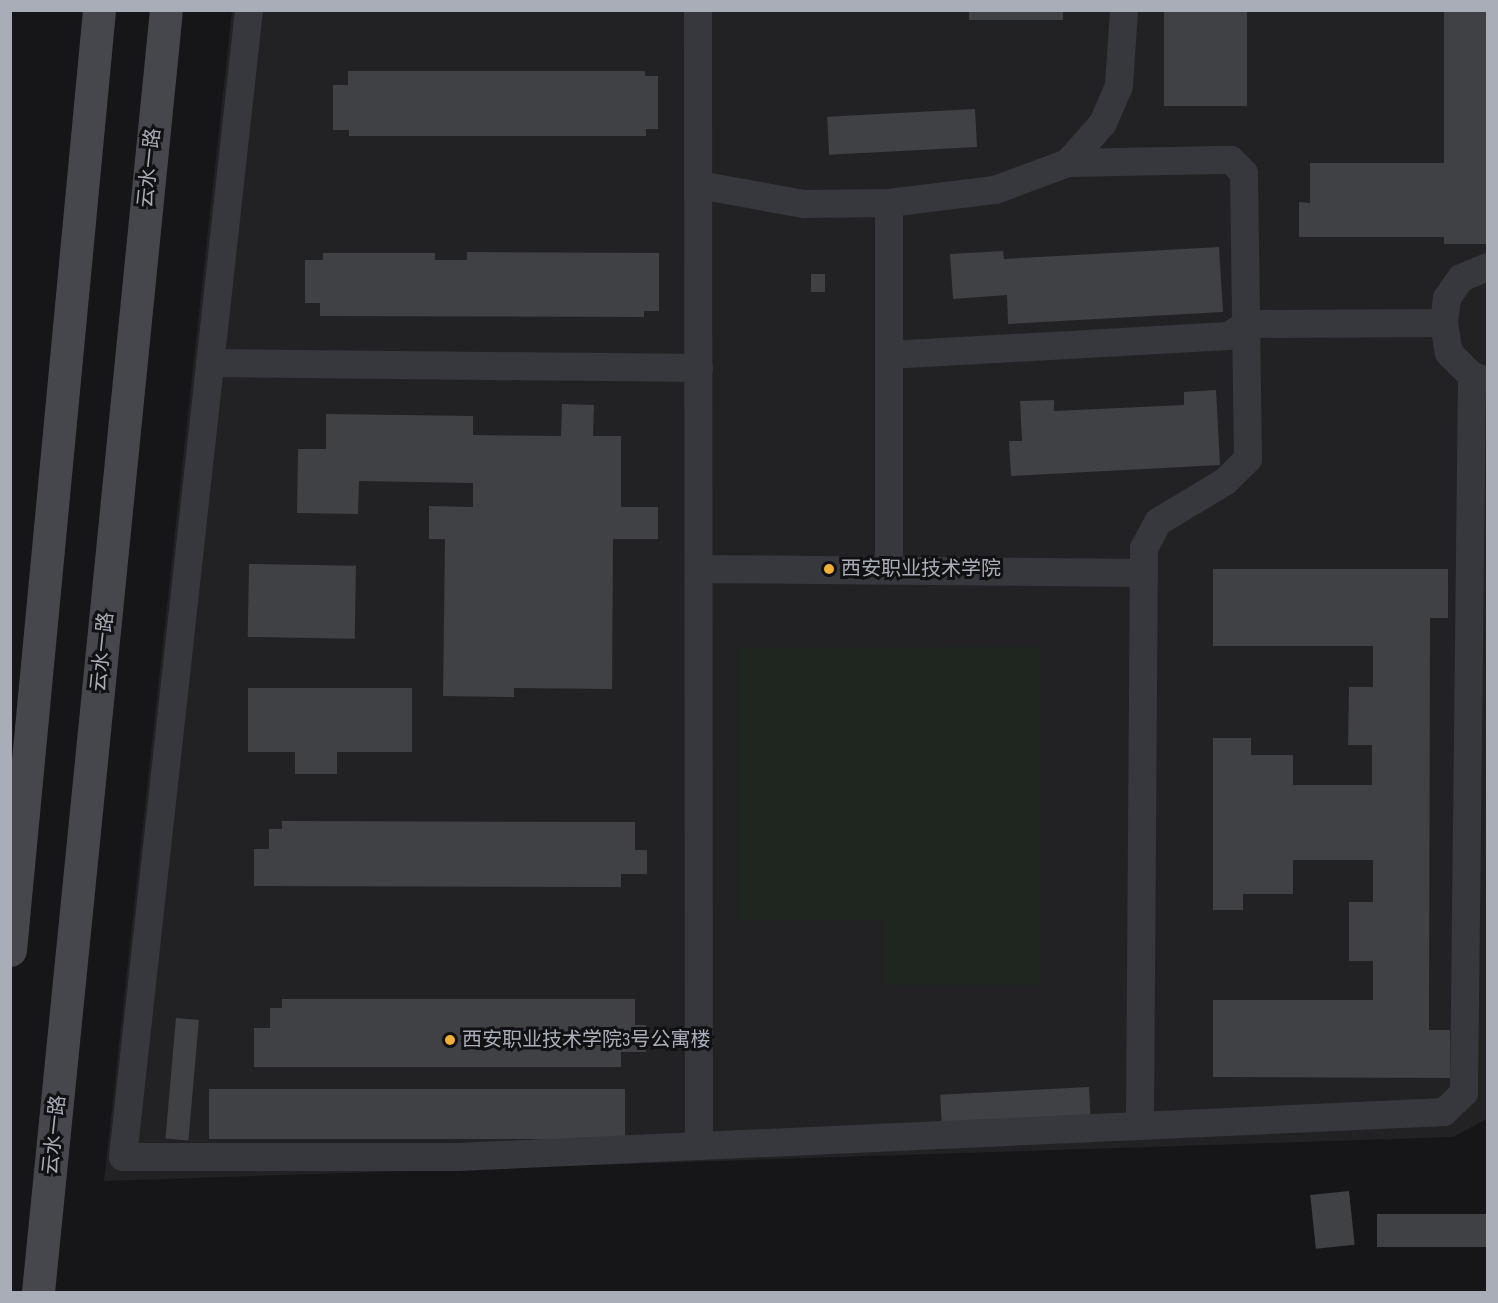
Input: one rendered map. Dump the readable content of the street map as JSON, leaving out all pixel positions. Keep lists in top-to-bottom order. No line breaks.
{"streets":{"street":["云水一路"]},"places":["西安职业技术学院","西安职业技术学院3号公寓楼"]}
